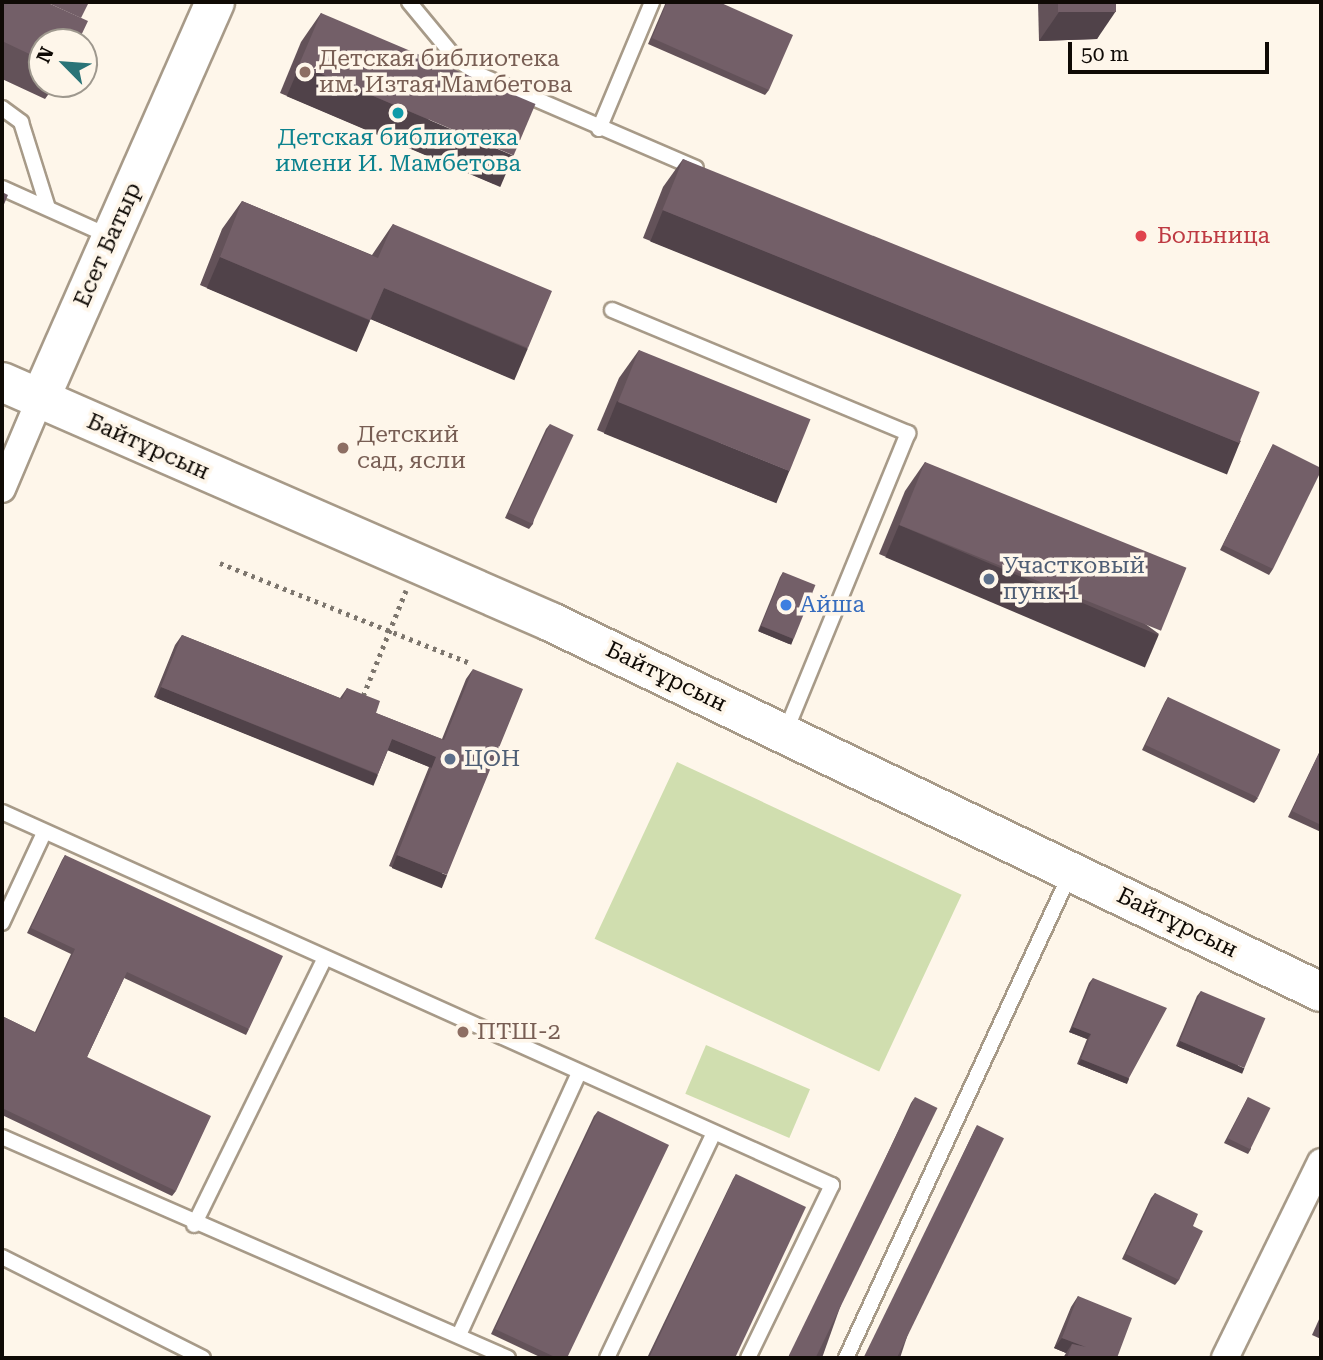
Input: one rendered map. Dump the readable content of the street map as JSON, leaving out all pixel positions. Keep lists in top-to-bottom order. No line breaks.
{"streets":{"street":["Есет Батыр","Байтұрсын"]},"crossings":[["Есет Батыр","Байтұрсын"]],"places":["Детская библиотека им. Изтая Мамбетова","Детская библиотека имени И. Мамбетова","Больница","Детский сад, ясли","Участковый пунк 1","Айша","ЦОН","ПТШ-2"],"scale_bar":"50 m","north":"top left"}
